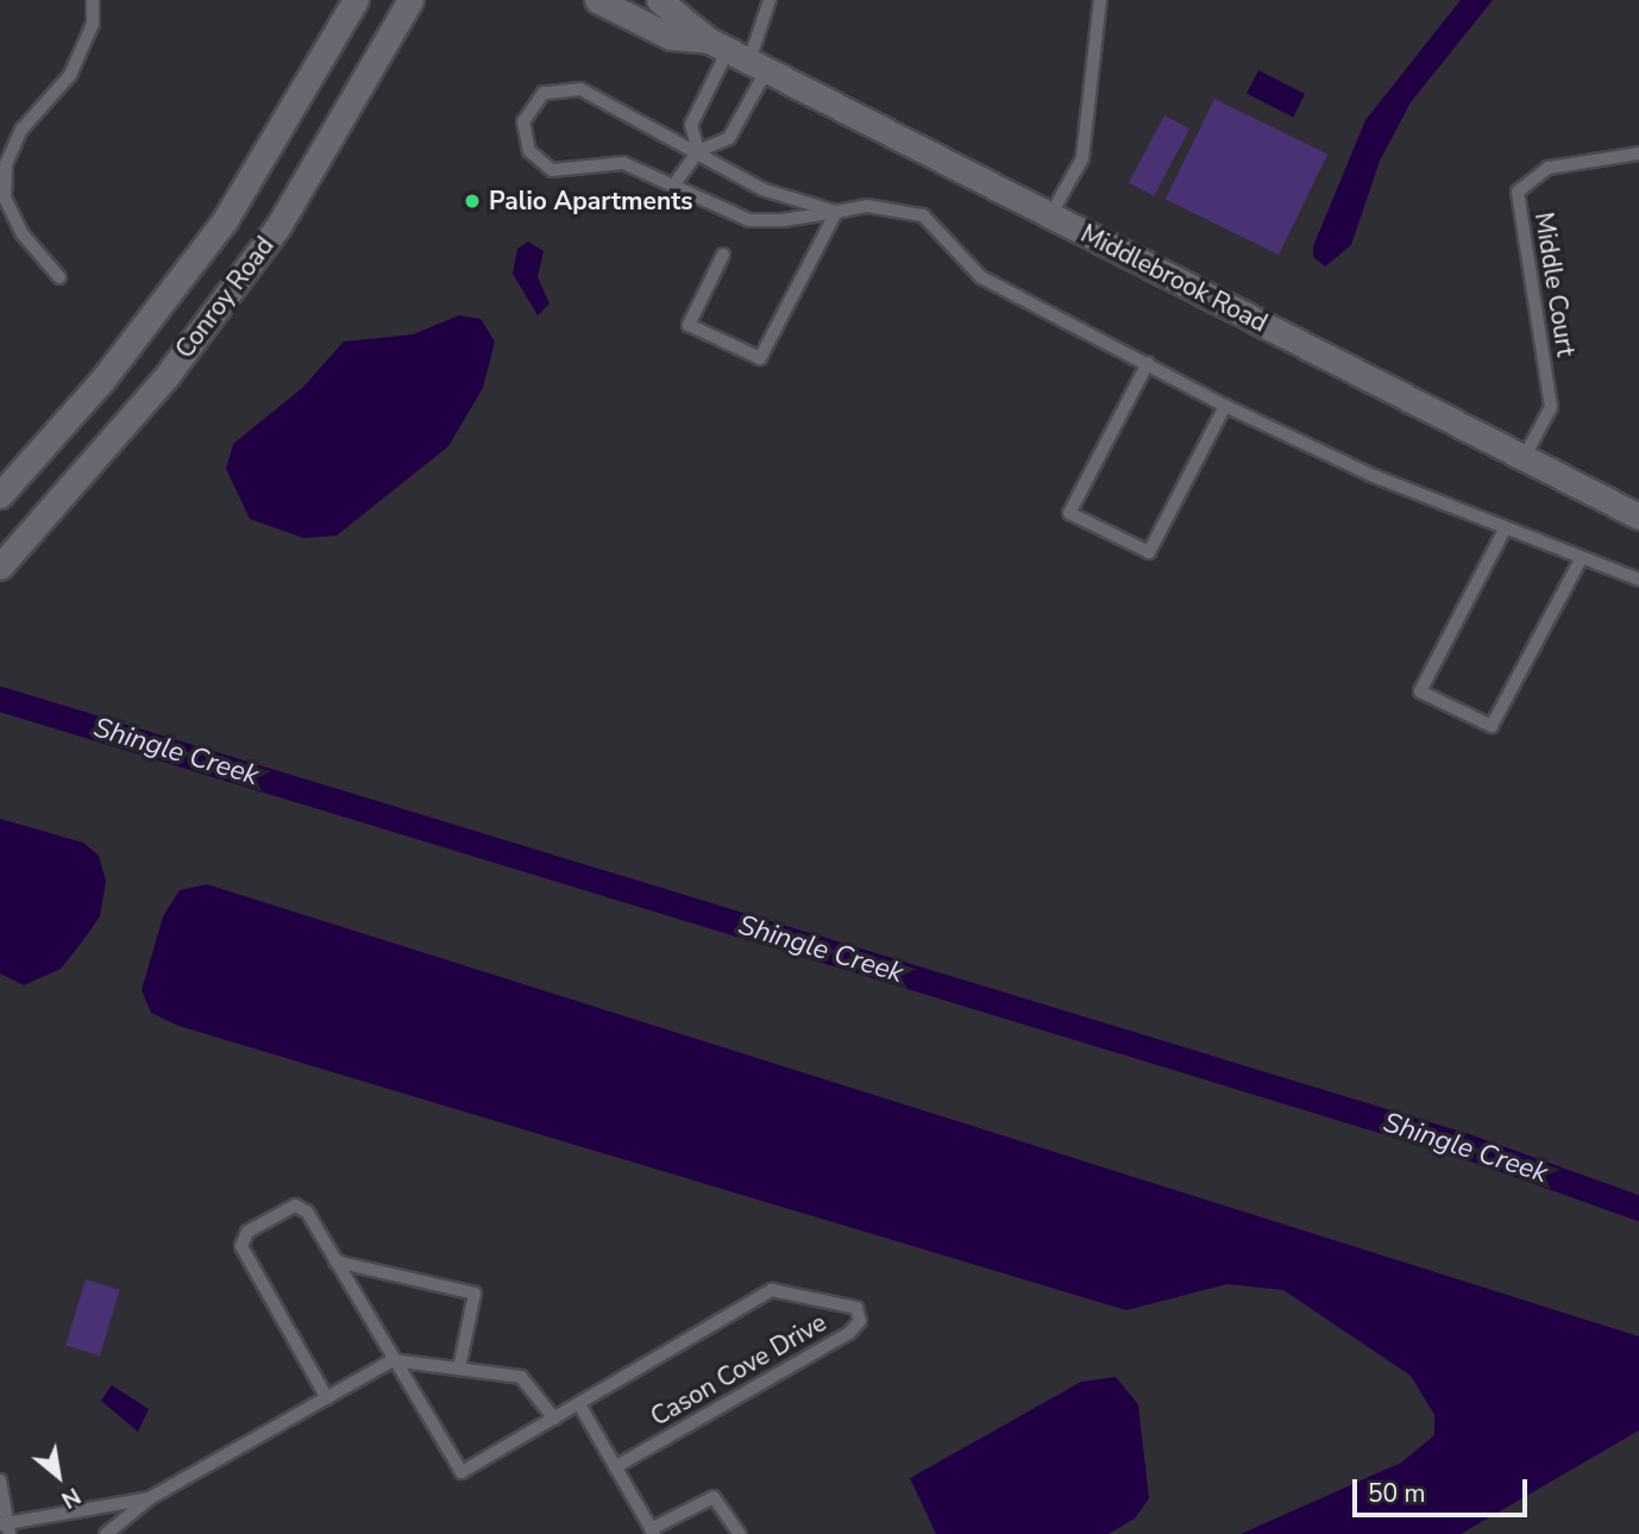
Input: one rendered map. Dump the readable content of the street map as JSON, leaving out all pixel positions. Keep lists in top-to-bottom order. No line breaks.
{"streets":{"main road":["Middlebrook Road","Conroy Road"],"lane":["Middle Court","Cason Cove Drive"]},"crossings":[["Middlebrook Road","Middle Court"]],"water":["Shingle Creek"],"places":["Palio Apartments"],"scale_bar":"50 m","north":"bottom right"}
